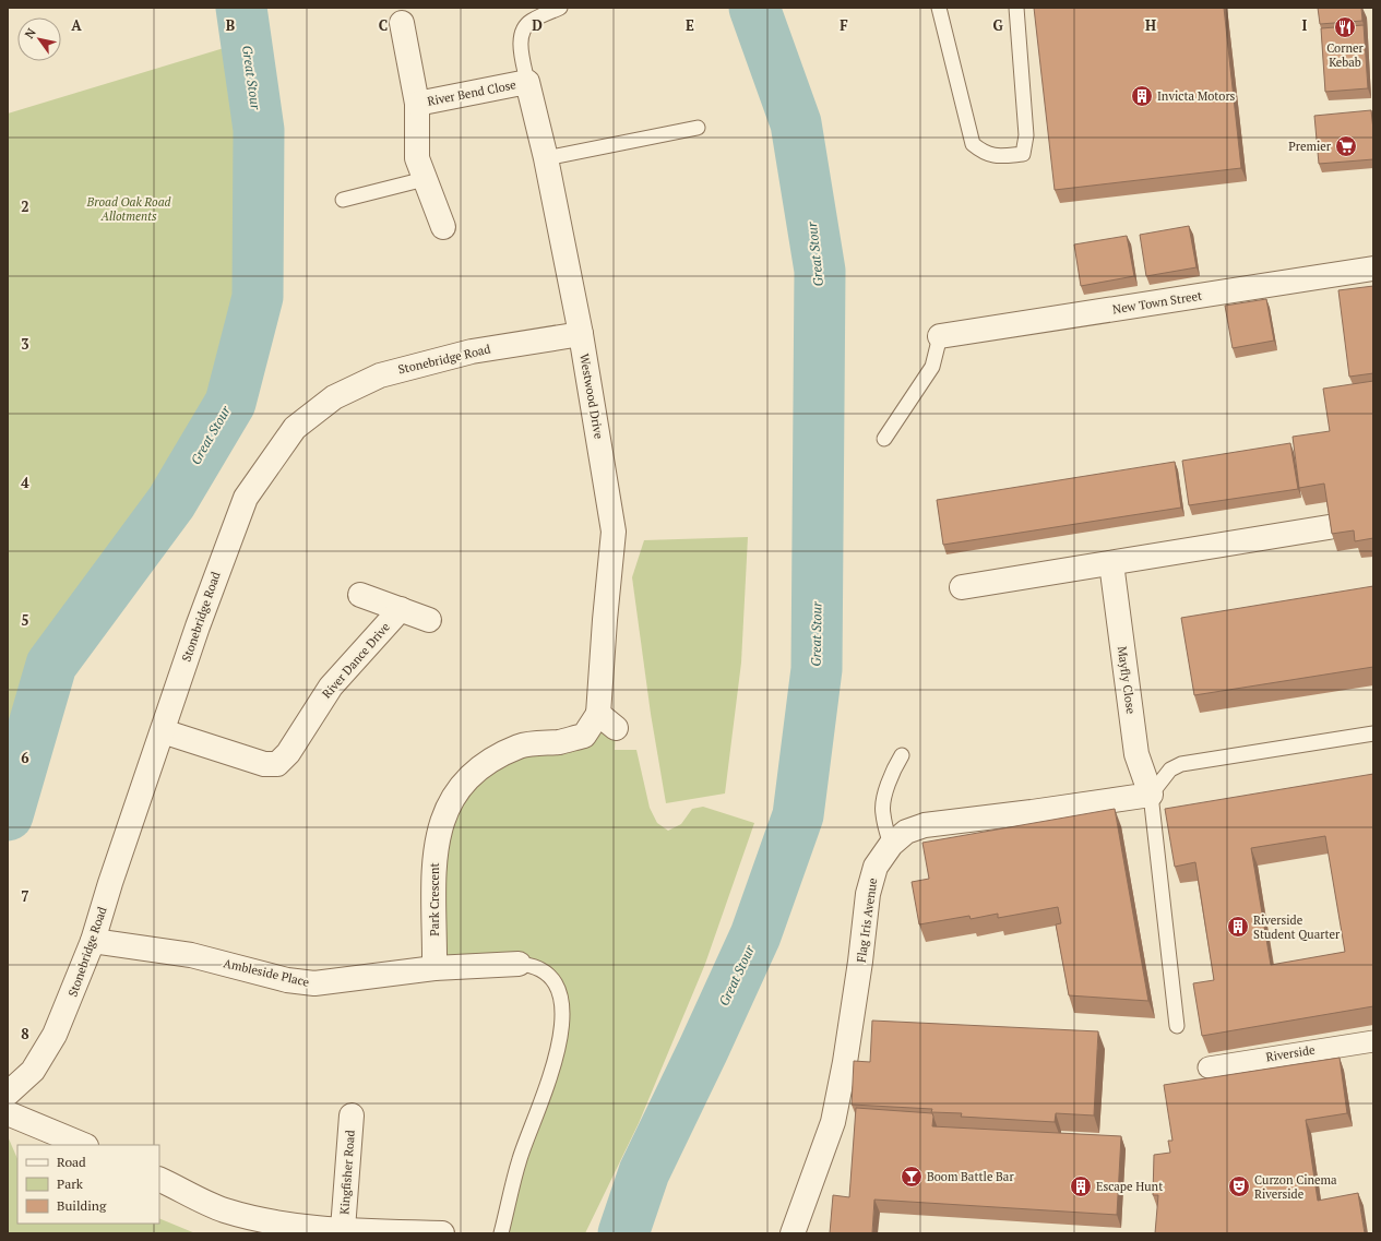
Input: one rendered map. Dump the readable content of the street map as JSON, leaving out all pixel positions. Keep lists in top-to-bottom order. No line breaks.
{"streets":{"street":["River Bend Close","New Town Street","Stonebridge Road","Westwood Drive","River Dance Drive","Mayfly Close","Park Crescent","Flag Iris Avenue","Ambleside Place","Riverside","Kingfisher Road"]},"crossings":[["River Bend Close","Westwood Drive"],["Stonebridge Road","Westwood Drive"],["Stonebridge Road","River Dance Drive"],["Stonebridge Road","Ambleside Place"],["Westwood Drive","Park Crescent"],["Mayfly Close","Flag Iris Avenue"],["Park Crescent","Ambleside Place"]],"water":["Great Stour"],"parks":["Broad Oak Road Allotments"],"places":{"restaurant":["Corner Kebab"],"building":["Invicta Motors","Riverside Student Quarter","Escape Hunt"],"supermarket":["Premier"],"bar":["Boom Battle Bar"],"theatre":["Curzon Cinema Riverside"]},"legend":["Road","Park","Building"],"north":"top left","grid":{"columns":["A","B","C","D","E","F","G","H","I"],"rows":["2","3","4","5","6","7","8"]}}
